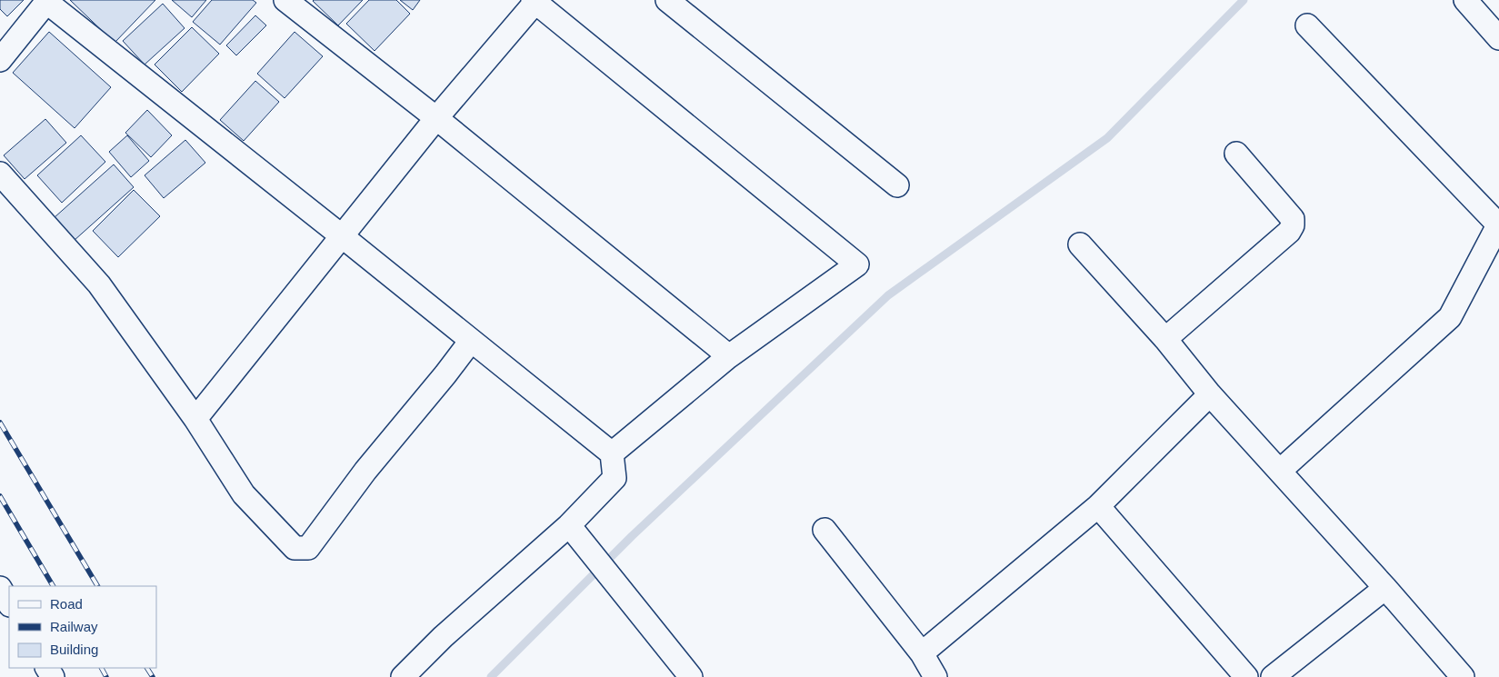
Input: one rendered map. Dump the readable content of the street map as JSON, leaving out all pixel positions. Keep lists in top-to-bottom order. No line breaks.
{"legend":["Road","Railway","Building"]}
